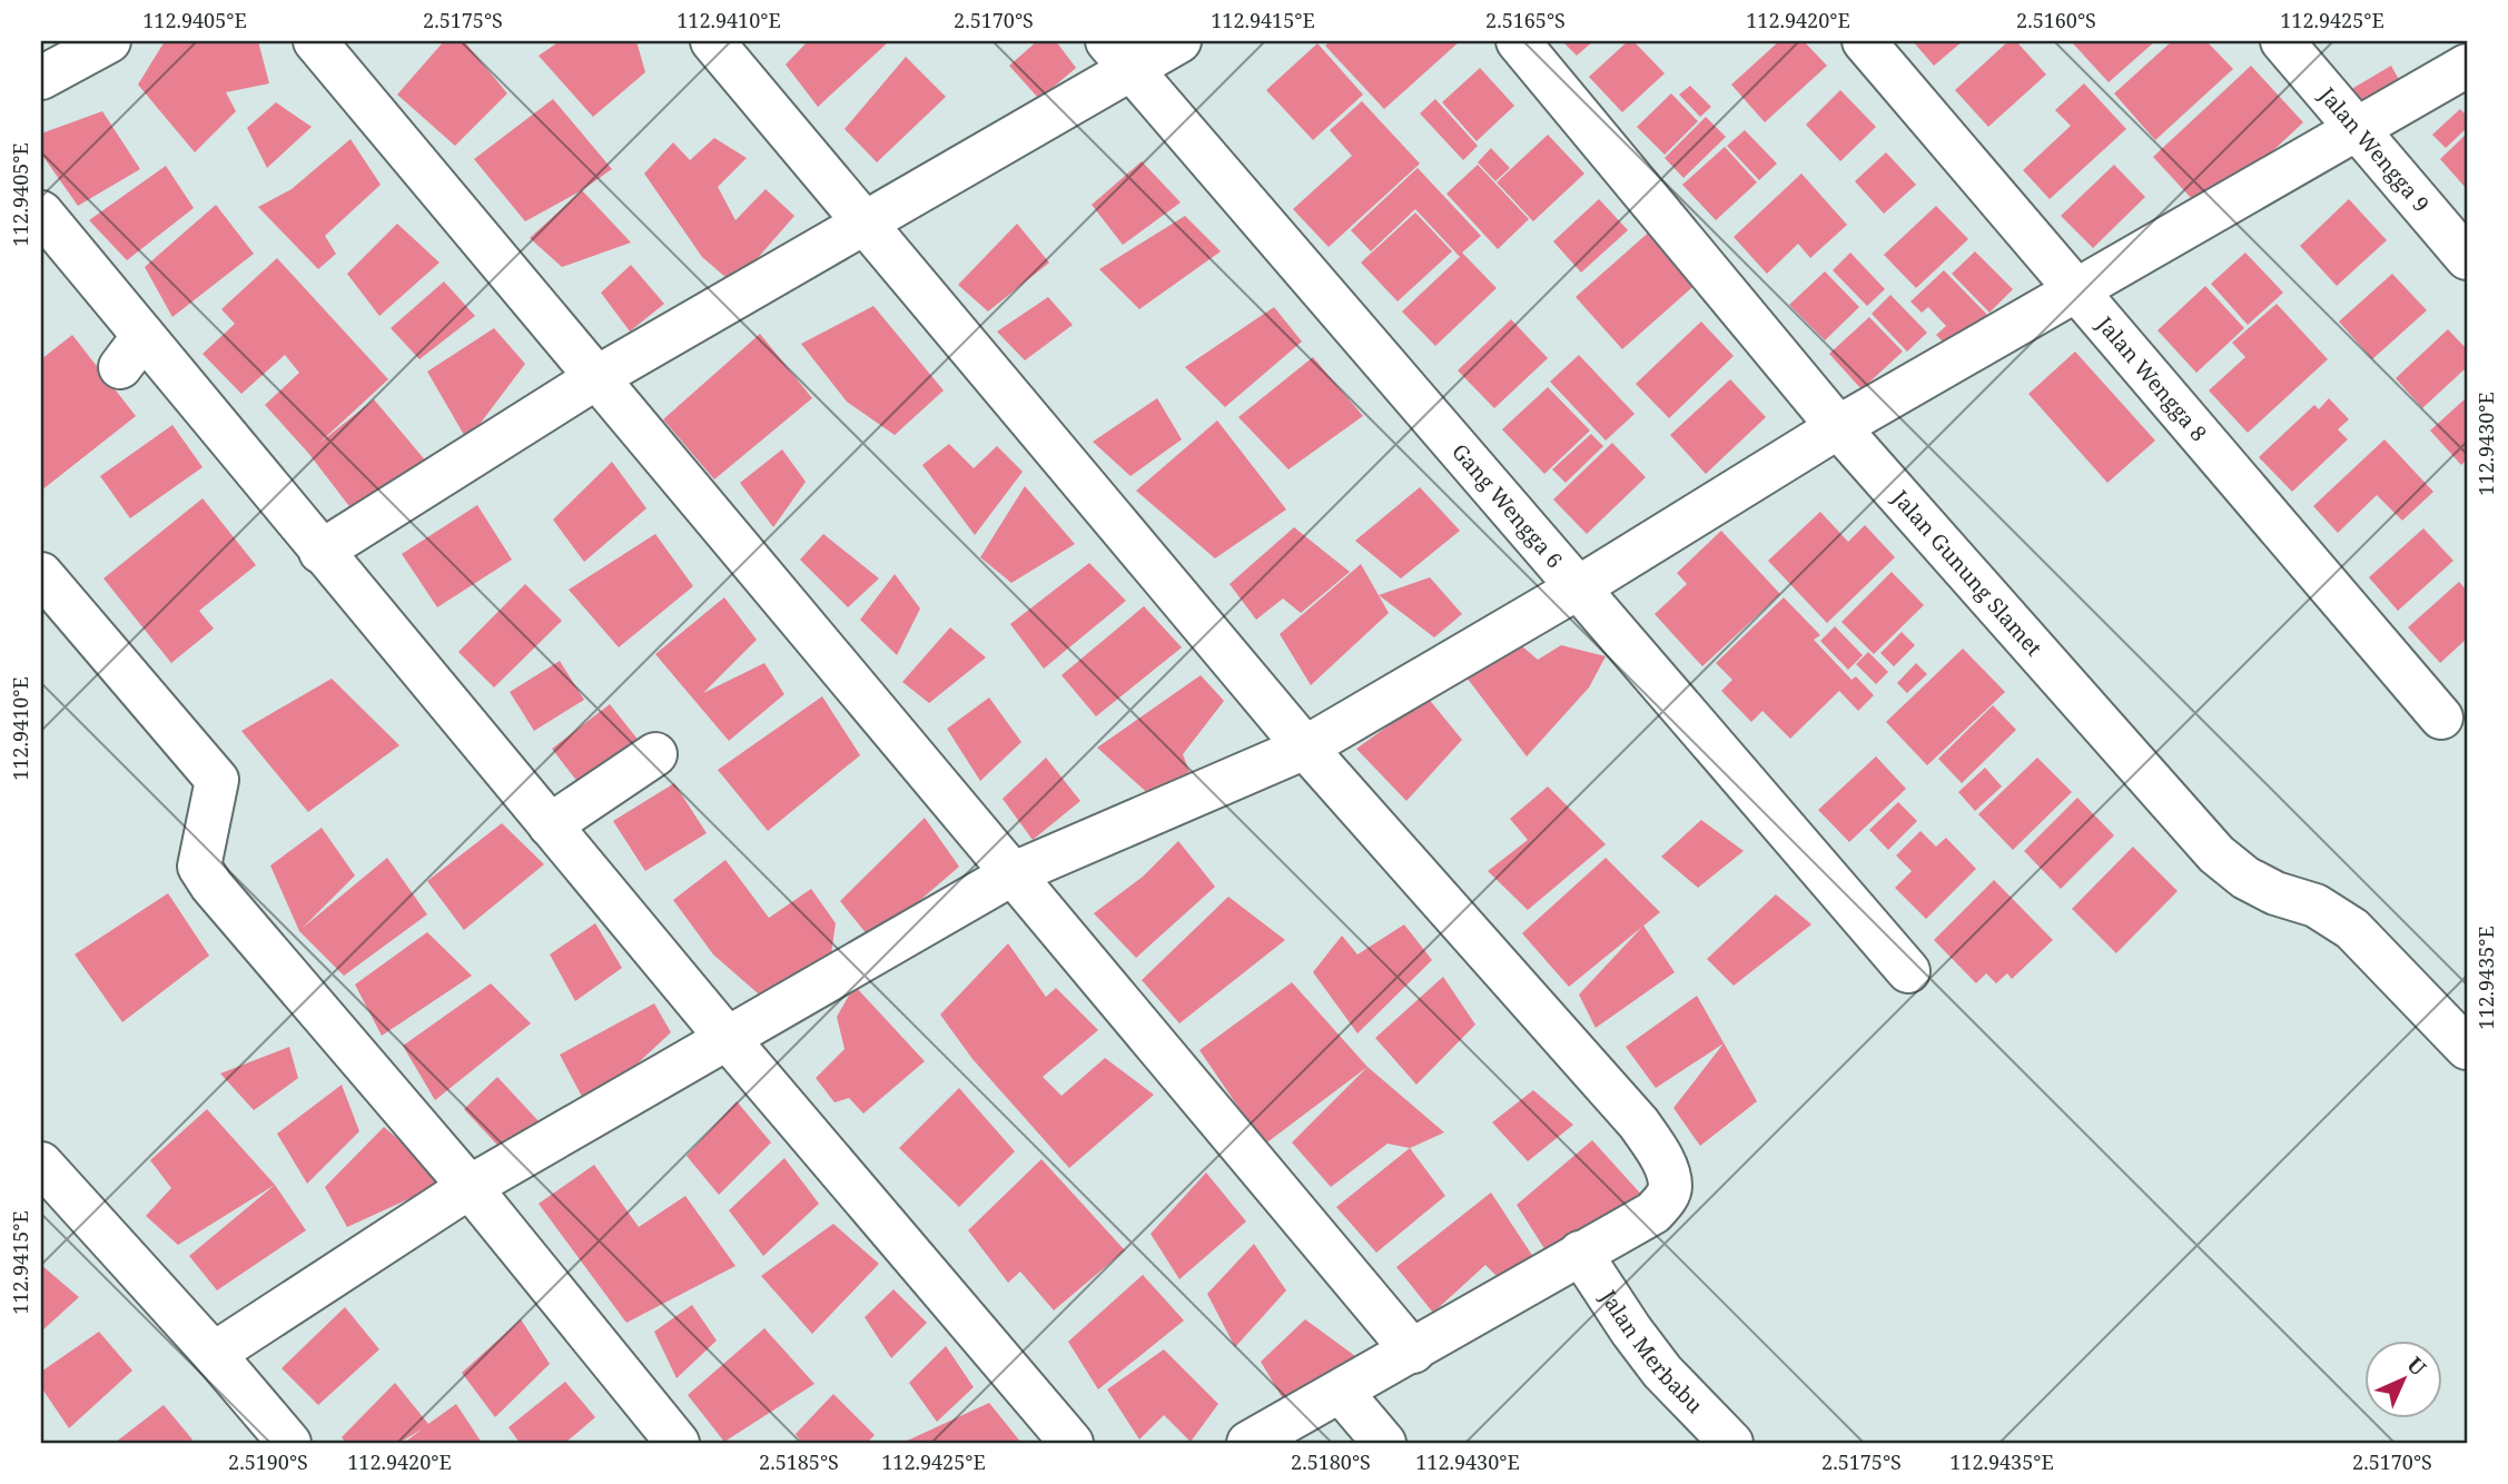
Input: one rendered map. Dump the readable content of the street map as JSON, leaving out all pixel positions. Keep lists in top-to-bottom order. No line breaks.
{"streets":{"street":["Jalan Wengga 9","Jalan Wengga 8","Gang Wengga 6","Jalan Gunung Slamet","Jalan Merbabu"]},"north":"top right","coordinates":["112.9405°E","2.5175°S","112.9410°E","2.5170°S","112.9415°E","2.5165°S","112.9420°E","2.5160°S","112.9425°E","112.9430°E","112.9435°E","2.5190°S","2.5185°S","2.5180°S"]}
